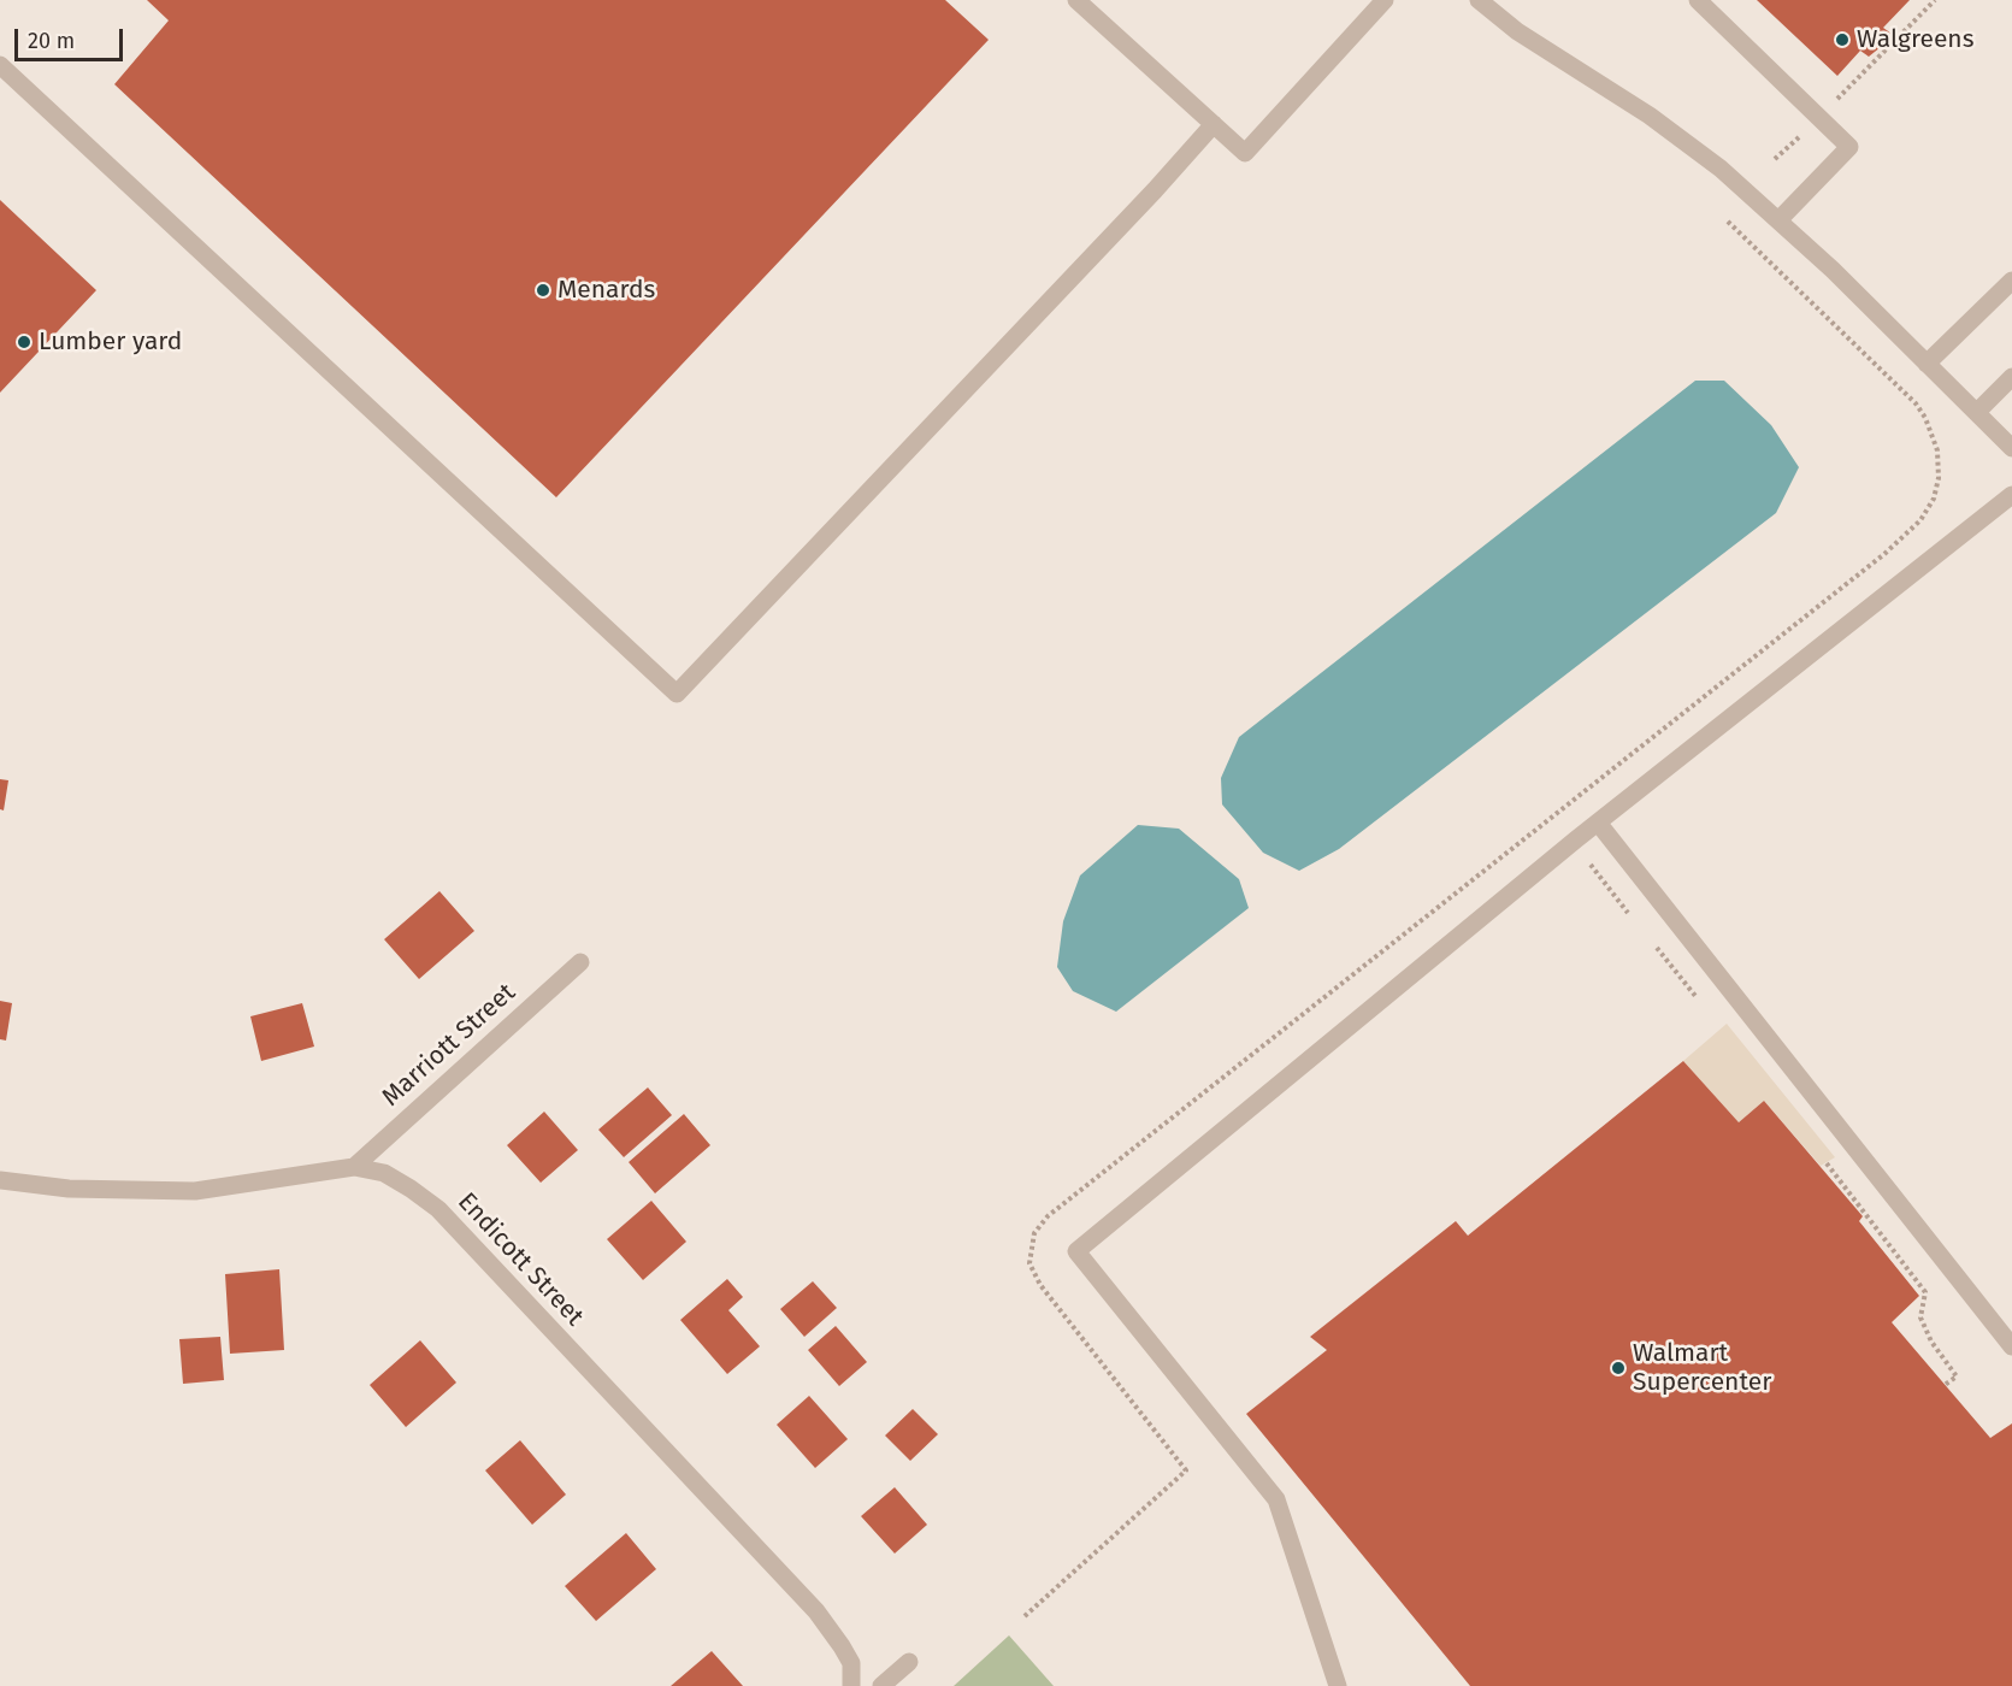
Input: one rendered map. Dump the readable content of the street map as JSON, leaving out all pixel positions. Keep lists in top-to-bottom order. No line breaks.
{"streets":{"street":["Marriott Street","Endicott Street"]},"crossings":[["Marriott Street","Endicott Street"]],"places":["Walgreens","Menards","Lumber yard","Walmart Supercenter"],"scale_bar":"20 m"}
